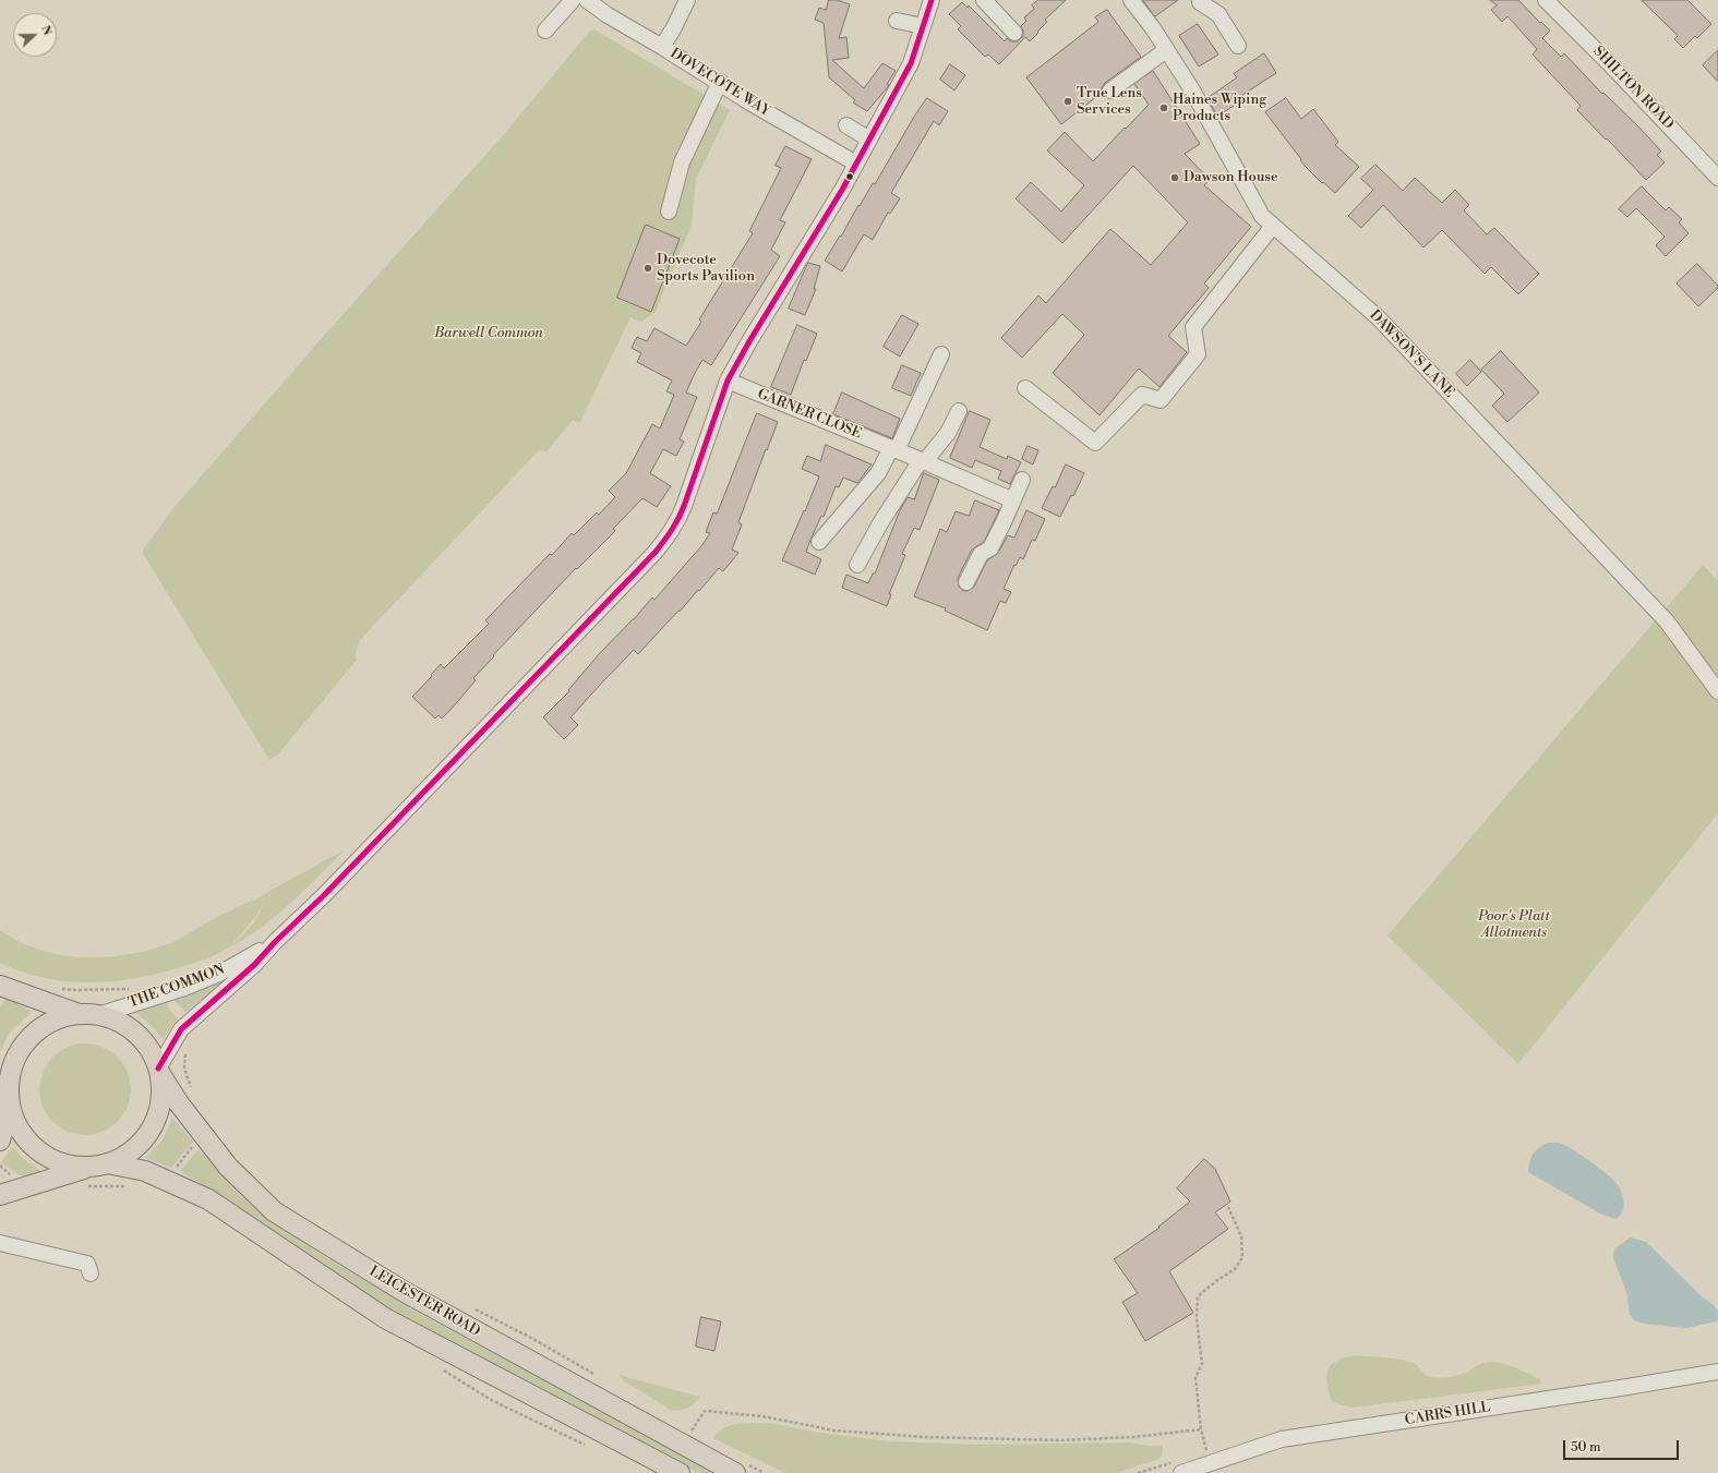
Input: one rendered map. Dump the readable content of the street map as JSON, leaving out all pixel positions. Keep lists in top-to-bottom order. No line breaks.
{"streets":{"main road":["LEICESTER ROAD"],"street":["DOVECOTE WAY","SHILTON ROAD","DAWSON'S LANE","GARNER CLOSE","THE COMMON","CARRS HILL"]},"crossings":[["DOVECOTE WAY","THE COMMON"],["GARNER CLOSE","THE COMMON"],["THE COMMON","LEICESTER ROAD"]],"parks":["Barwell Common","Poor's Platt Allotments"],"places":["True Lens Services","Haines Wiping Products","Dawson House","Dovecote Sports Pavilion"],"scale_bar":"50 m","north":"right"}
